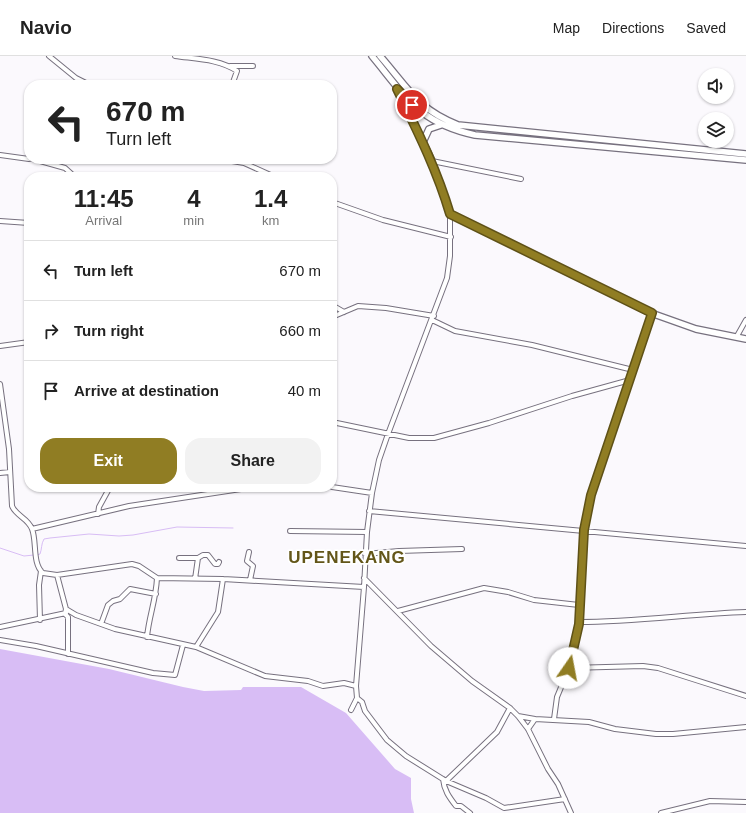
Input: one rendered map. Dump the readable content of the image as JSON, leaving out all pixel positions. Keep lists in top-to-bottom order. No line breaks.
{"districts":["UPENEKANG"],"page":{"header":"Navio","nav":["Map","Directions","Saved"],"turn":["670 m","Turn left"],"eta":["11:45","Arrival","4","min","1.4","km"],"list":[{"name":"Turn left","value":"670 m"},{"name":"Turn right","value":"660 m"},{"name":"Arrive at destination","value":"40 m"}],"buttons":["Exit","Share"]}}
